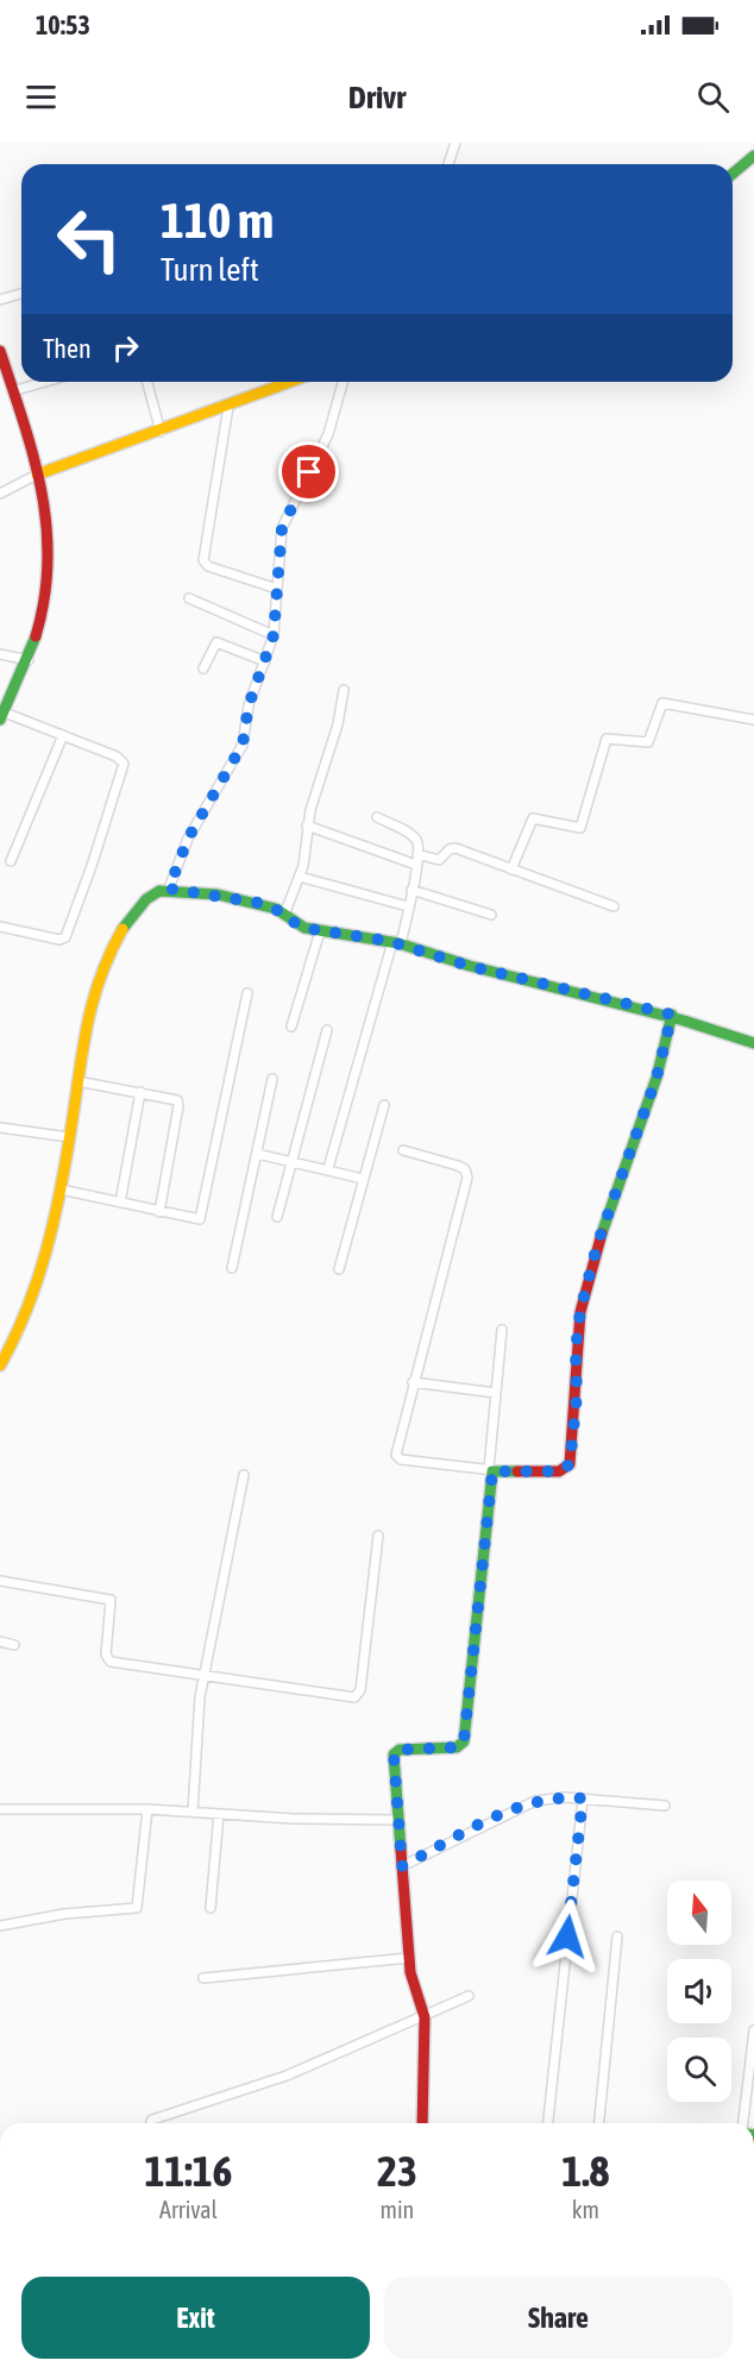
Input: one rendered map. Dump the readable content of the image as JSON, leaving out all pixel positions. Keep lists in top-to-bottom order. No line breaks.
{"north":"top","page":{"status":"10:53","header":"Drivr","turn":["110 m","Turn left"],"then":"Then","eta":["11:16","Arrival","23","min","1.8","km"],"buttons":["Exit","Share"]}}
